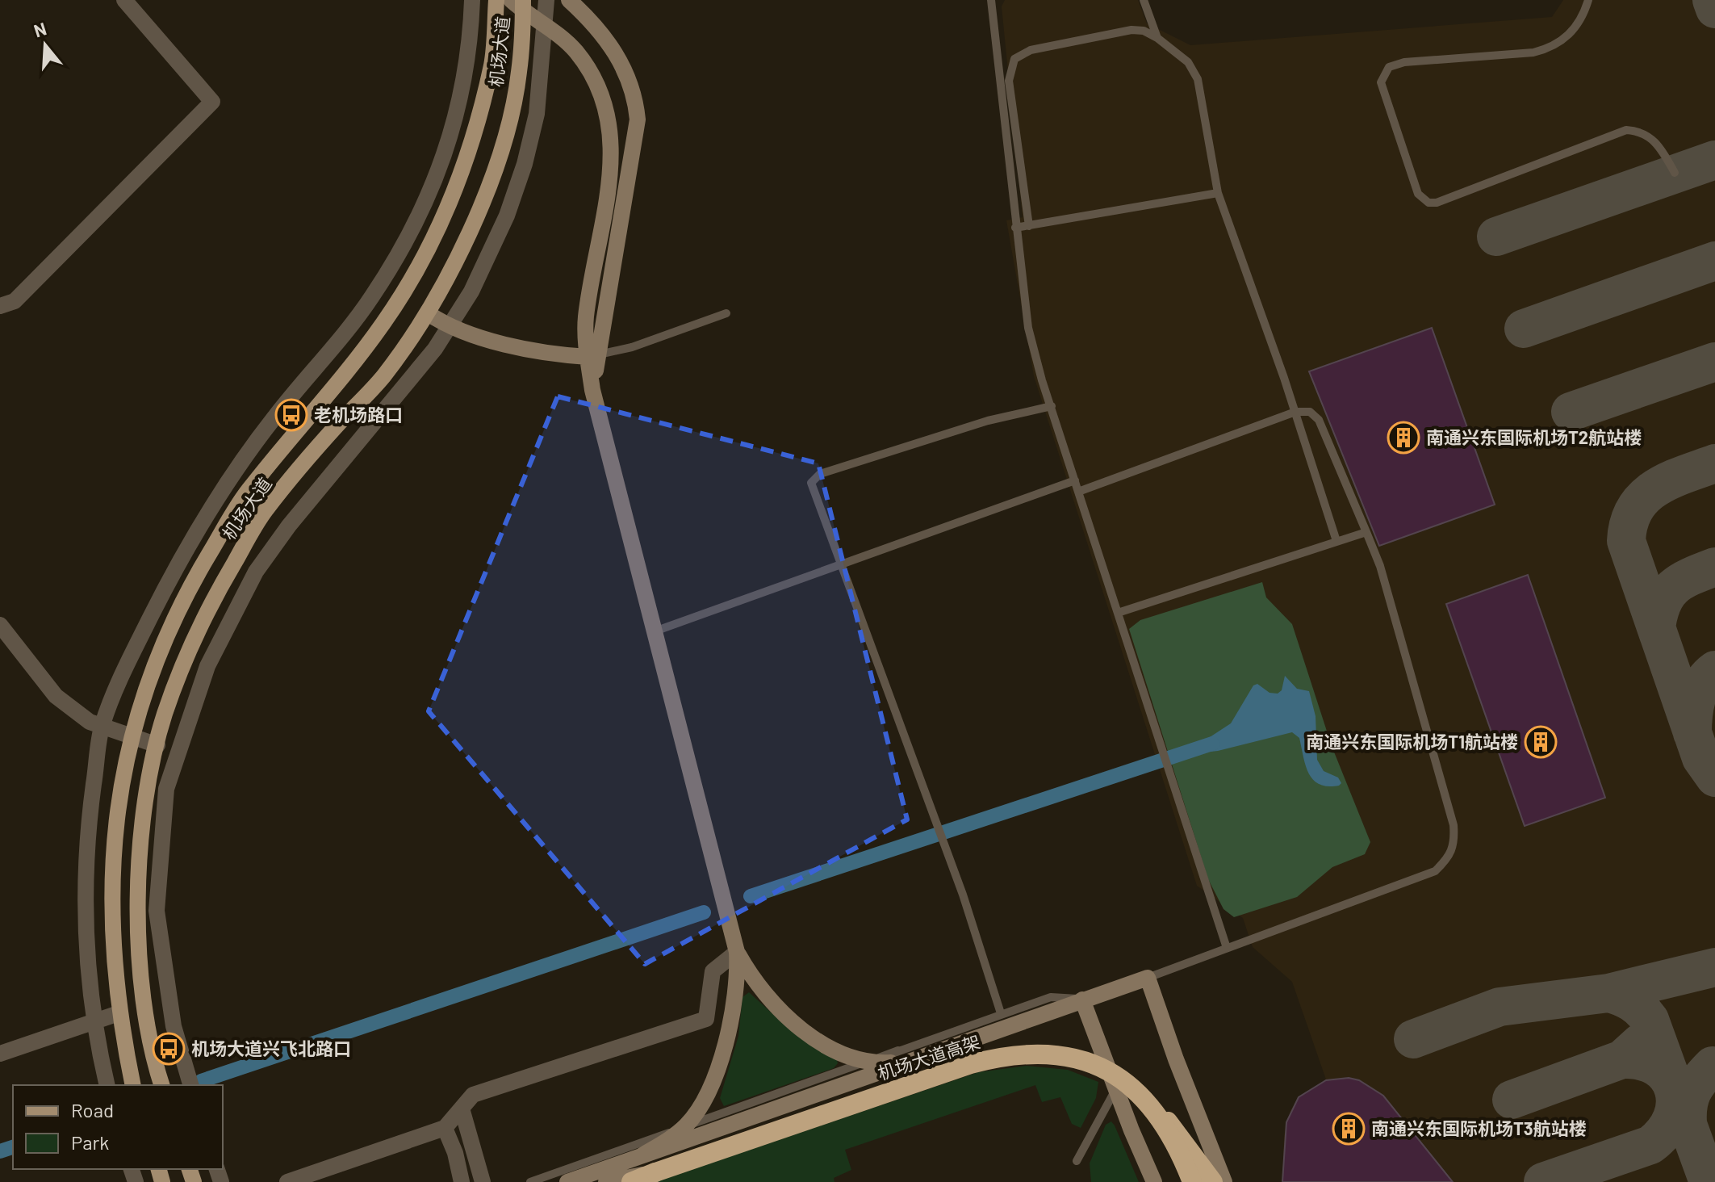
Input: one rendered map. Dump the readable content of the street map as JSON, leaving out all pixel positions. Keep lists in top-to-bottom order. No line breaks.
{"streets":{"highway":["机场大道高架"],"main road":["机场大道"]},"places":{"bus stop":["老机场路口","机场大道兴飞北路口"],"building":["南通兴东国际机场T2航站楼","南通兴东国际机场T1航站楼","南通兴东国际机场T3航站楼"]},"legend":["Road","Park"],"north":"top"}
